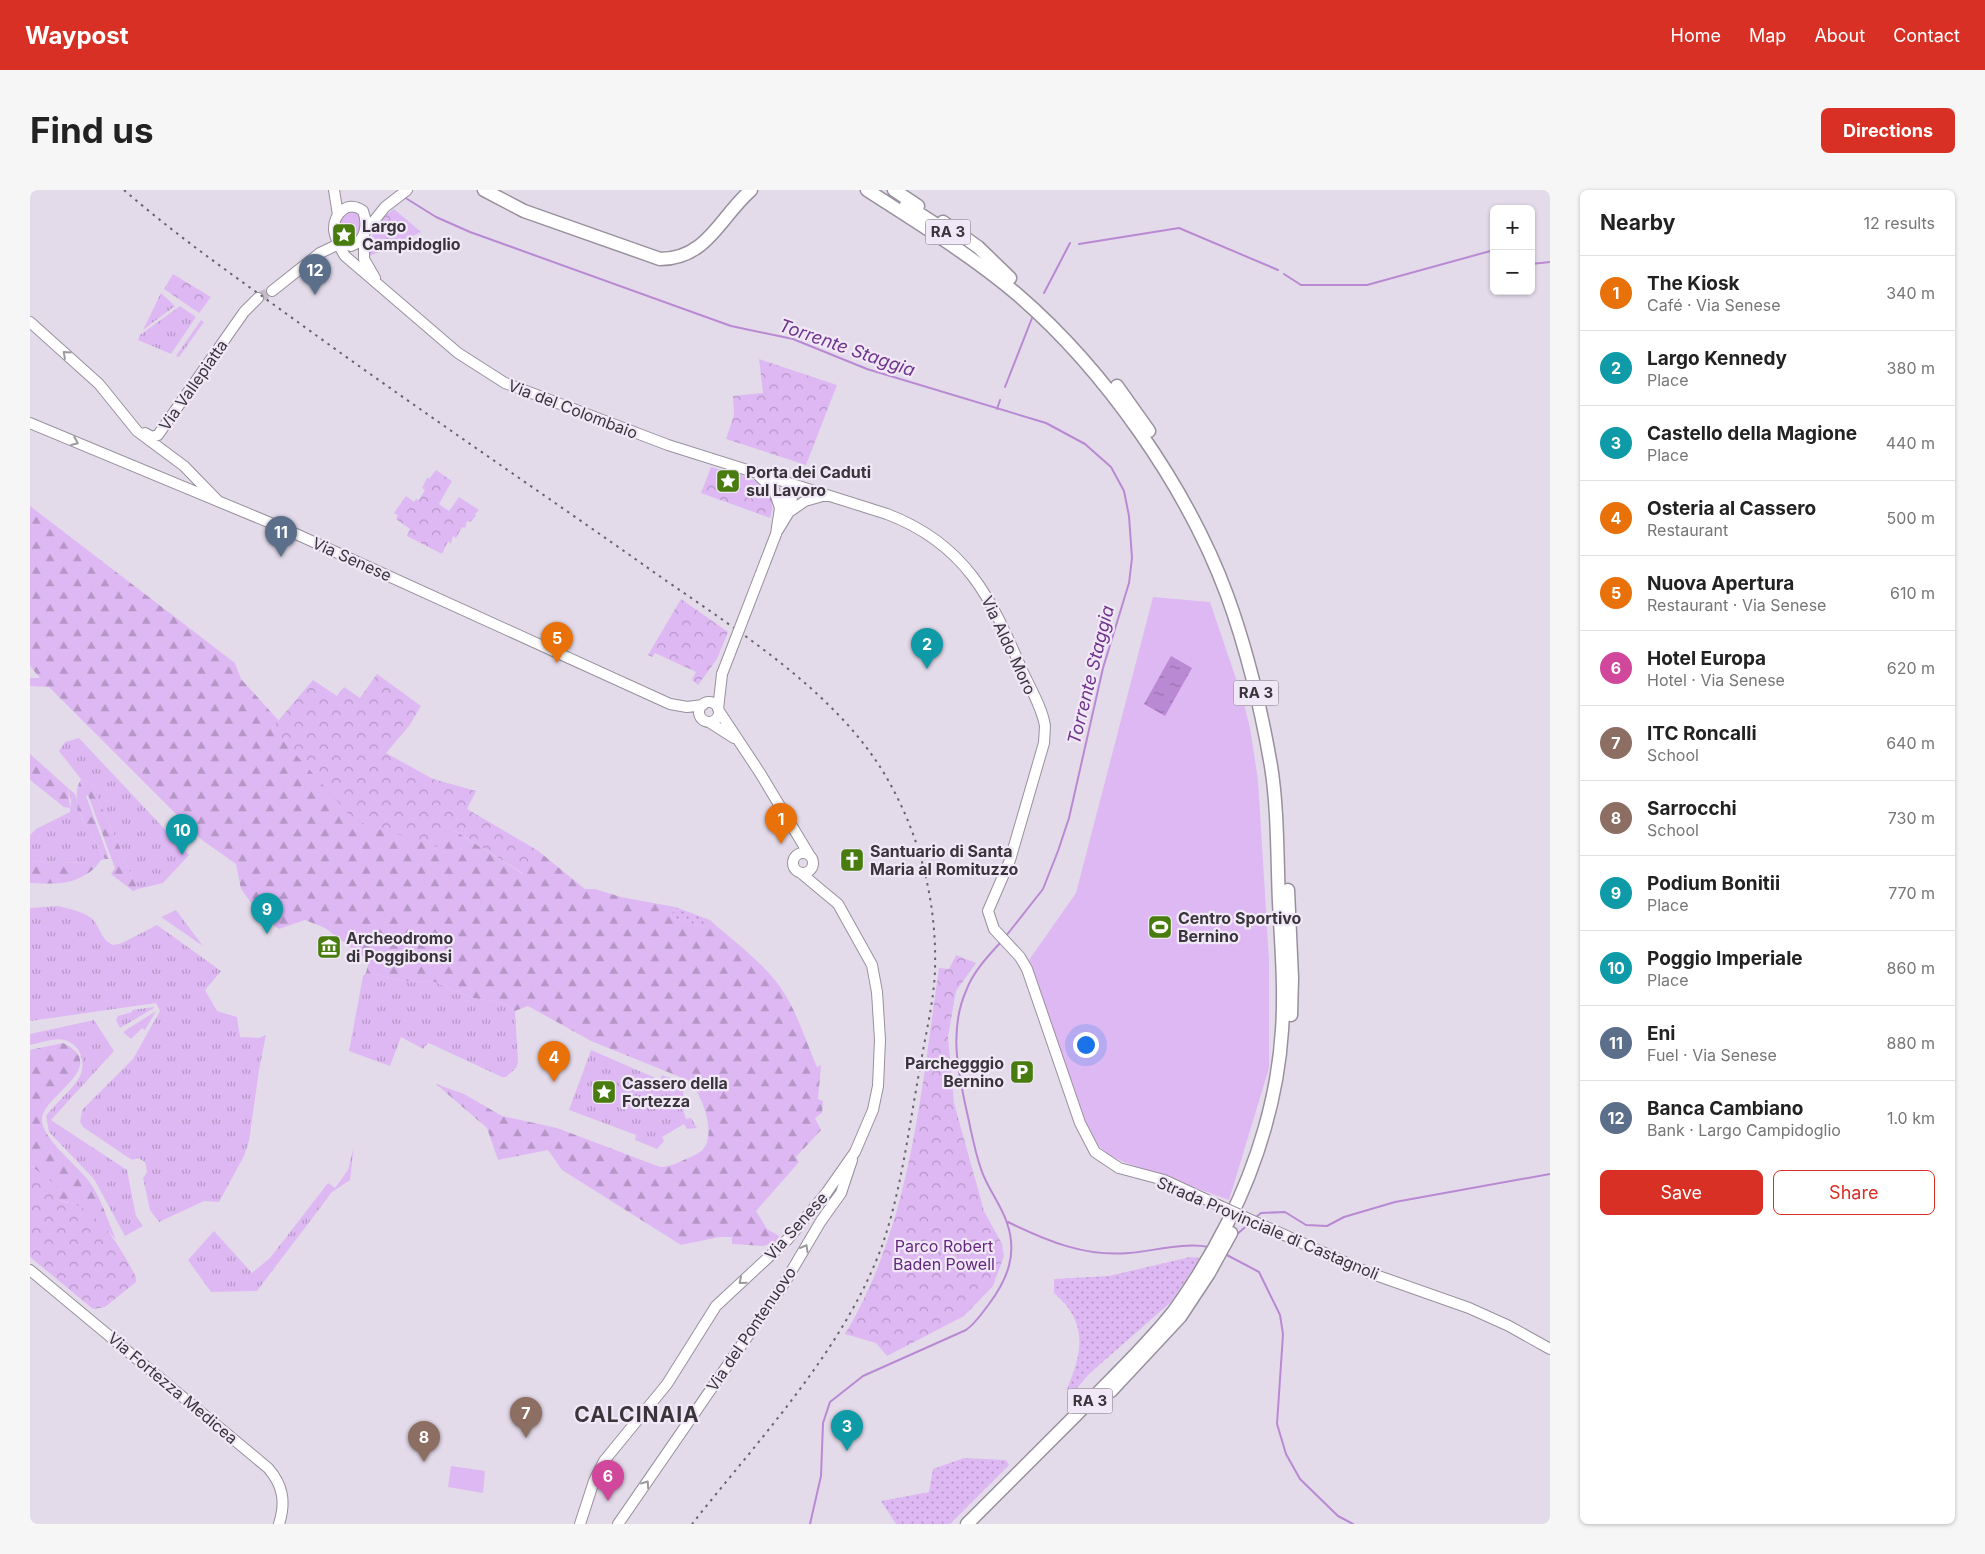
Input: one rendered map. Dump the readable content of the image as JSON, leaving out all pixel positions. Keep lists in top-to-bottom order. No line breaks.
{"streets":{"highway":["RA 3"],"main road":["Via Vallepiatta","Via del Colombaio","Via Senese","Via Aldo Moro","Strada Provinciale di Castagnoli","Via del Pontenuovo","Via Fortezza Medicea"]},"crossings":[["Via del Colombaio","Via Aldo Moro"],["Via Senese","Via del Pontenuovo"],["Via Aldo Moro","Strada Provinciale di Castagnoli"]],"one_way":["Via del Pontenuovo"],"districts":["CALCINAIA"],"water":["Torrente Staggia"],"parks":["Parco Robert Baden Powell"],"places":{"place":["Largo Campidoglio","Porta dei Caduti sul Lavoro","Cassero della Fortezza"],"church":["Santuario di Santa Maria al Romituzzo"],"sports":["Centro Sportivo Bernino"],"museum":["Archeodromo di Poggibonsi"],"parking":["Parchegggio Bernino"]},"page":{"header":"Waypost","nav":["Home","Map","About","Contact"],"buttons":["Directions",["Save","Share"]],"title":"Find us","heading":["Nearby","12 results"],"map_buttons":["+","−"],"pins":["12","11","5","2","1","10","9","4","7","3","8","6"],"list":[{"mark":"1","name":"The Kiosk","note":"Café · Via Senese","value":"340 m"},{"mark":"2","name":"Largo Kennedy","note":"Place","value":"380 m"},{"mark":"3","name":"Castello della Magione","note":"Place","value":"440 m"},{"mark":"4","name":"Osteria al Cassero","note":"Restaurant","value":"500 m"},{"mark":"5","name":"Nuova Apertura","note":"Restaurant · Via Senese","value":"610 m"},{"mark":"6","name":"Hotel Europa","note":"Hotel · Via Senese","value":"620 m"},{"mark":"7","name":"ITC Roncalli","note":"School","value":"640 m"},{"mark":"8","name":"Sarrocchi","note":"School","value":"730 m"},{"mark":"9","name":"Podium Bonitii","note":"Place","value":"770 m"},{"mark":"10","name":"Poggio Imperiale","note":"Place","value":"860 m"},{"mark":"11","name":"Eni","note":"Fuel · Via Senese","value":"880 m"},{"mark":"12","name":"Banca Cambiano","note":"Bank · Largo Campidoglio","value":"1.0 km"}]}}
